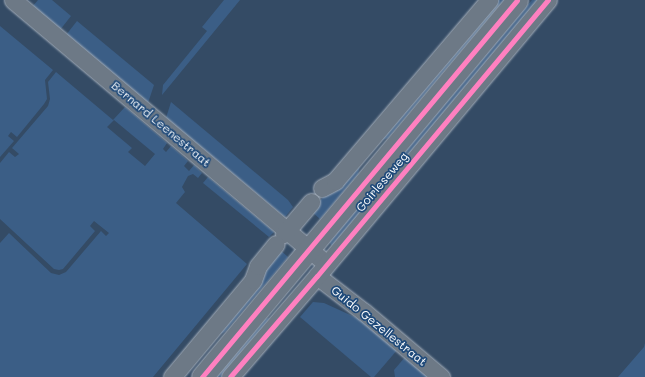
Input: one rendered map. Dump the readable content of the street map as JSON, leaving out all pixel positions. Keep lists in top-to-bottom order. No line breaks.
{"streets":{"street":["Bernard Leenestraat","Goirleseweg","Guido Gezellestraat"]},"crossings":[["Bernard Leenestraat","Goirleseweg"],["Bernard Leenestraat","Guido Gezellestraat"],["Goirleseweg","Guido Gezellestraat"]]}
